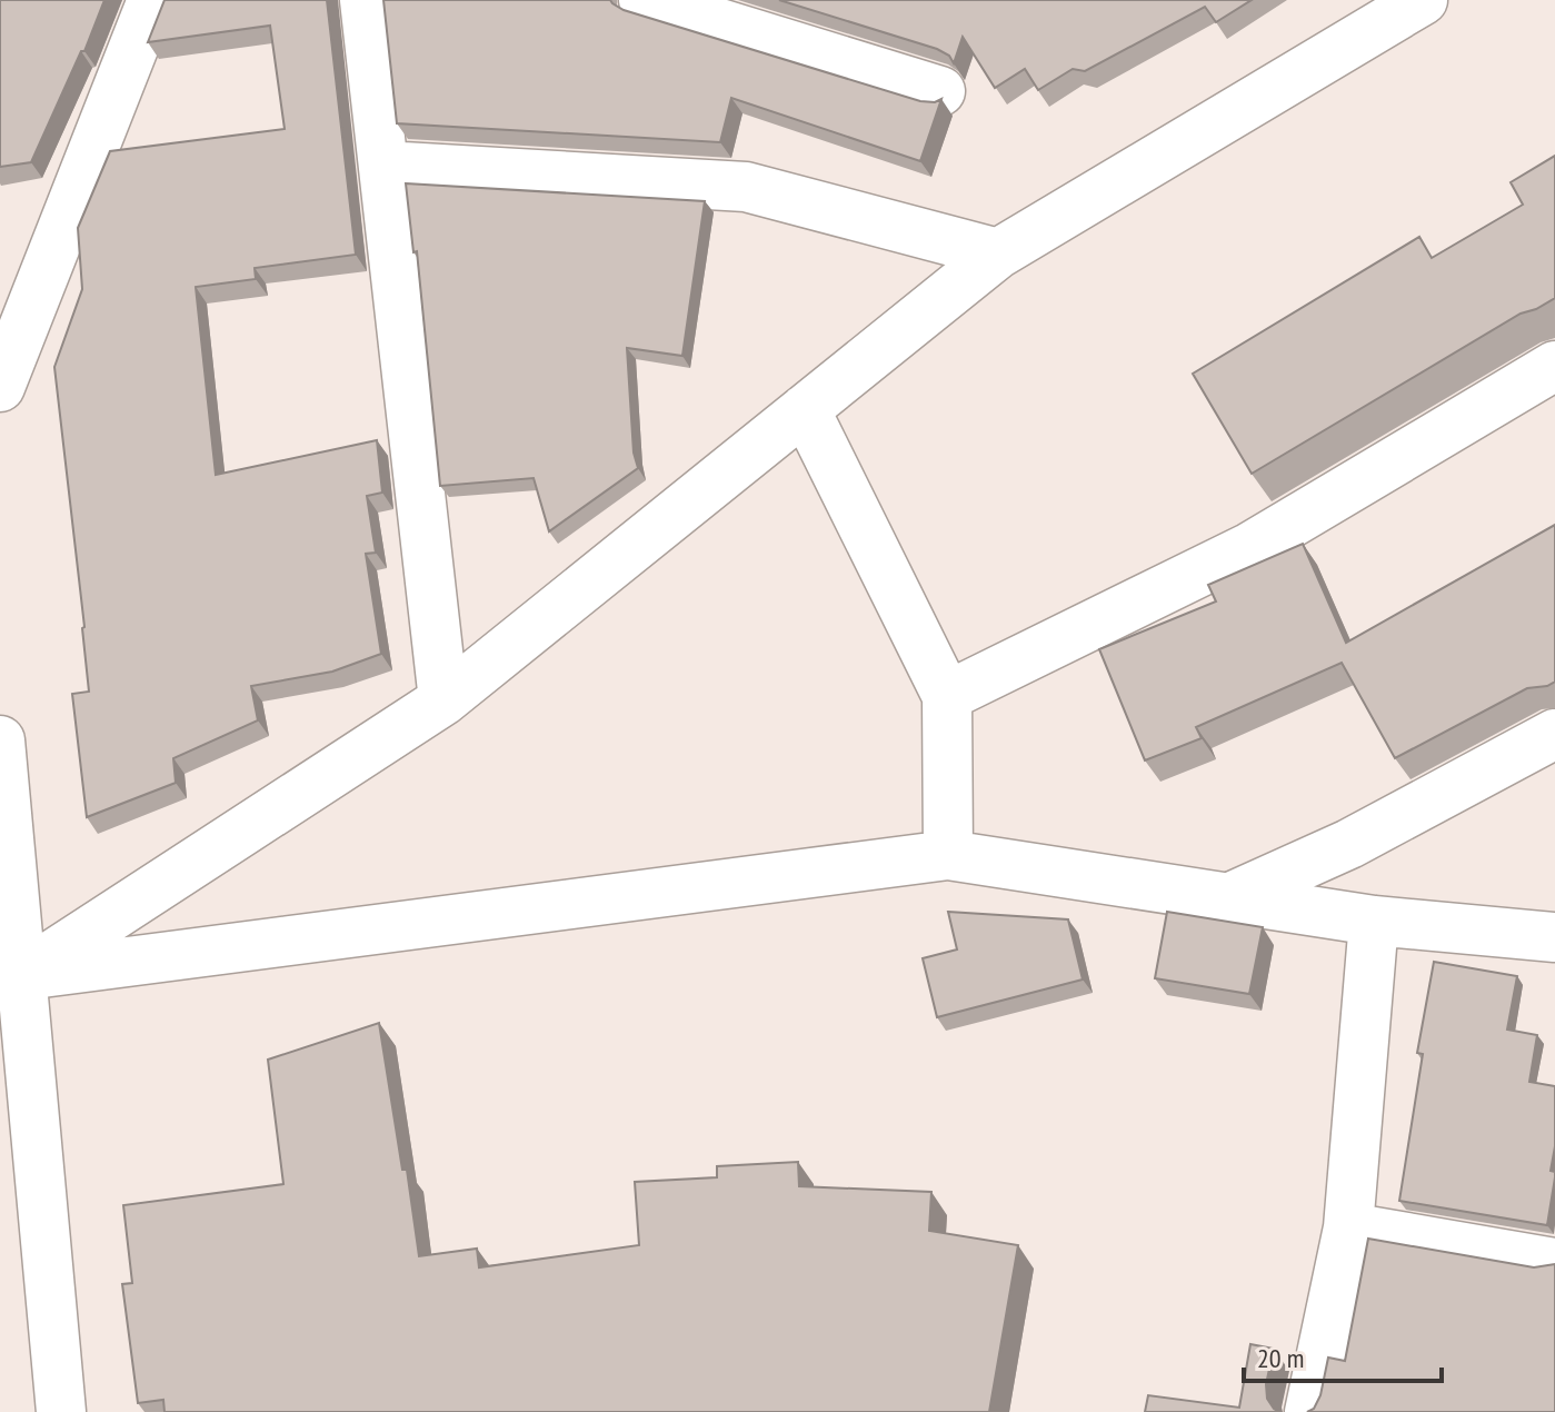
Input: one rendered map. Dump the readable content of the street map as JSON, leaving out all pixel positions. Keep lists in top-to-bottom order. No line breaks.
{"scale_bar":"20 m"}
